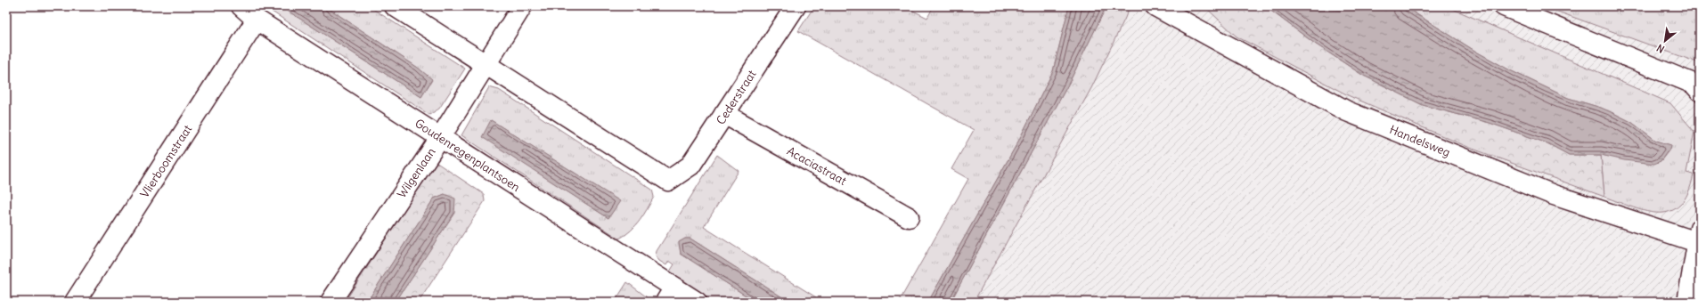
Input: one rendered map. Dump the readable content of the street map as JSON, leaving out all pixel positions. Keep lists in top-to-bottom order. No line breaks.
{"streets":{"street":["Cederstraat","Handelsweg","Goudenregenplantsoen","Vlierboomstraat","Acaciastraat","Wilgenlaan"]},"crossings":[["Cederstraat","Acaciastraat"],["Cederstraat","Wilgenlaan"],["Goudenregenplantsoen","Vlierboomstraat"],["Goudenregenplantsoen","Wilgenlaan"]],"north":"bottom left"}
